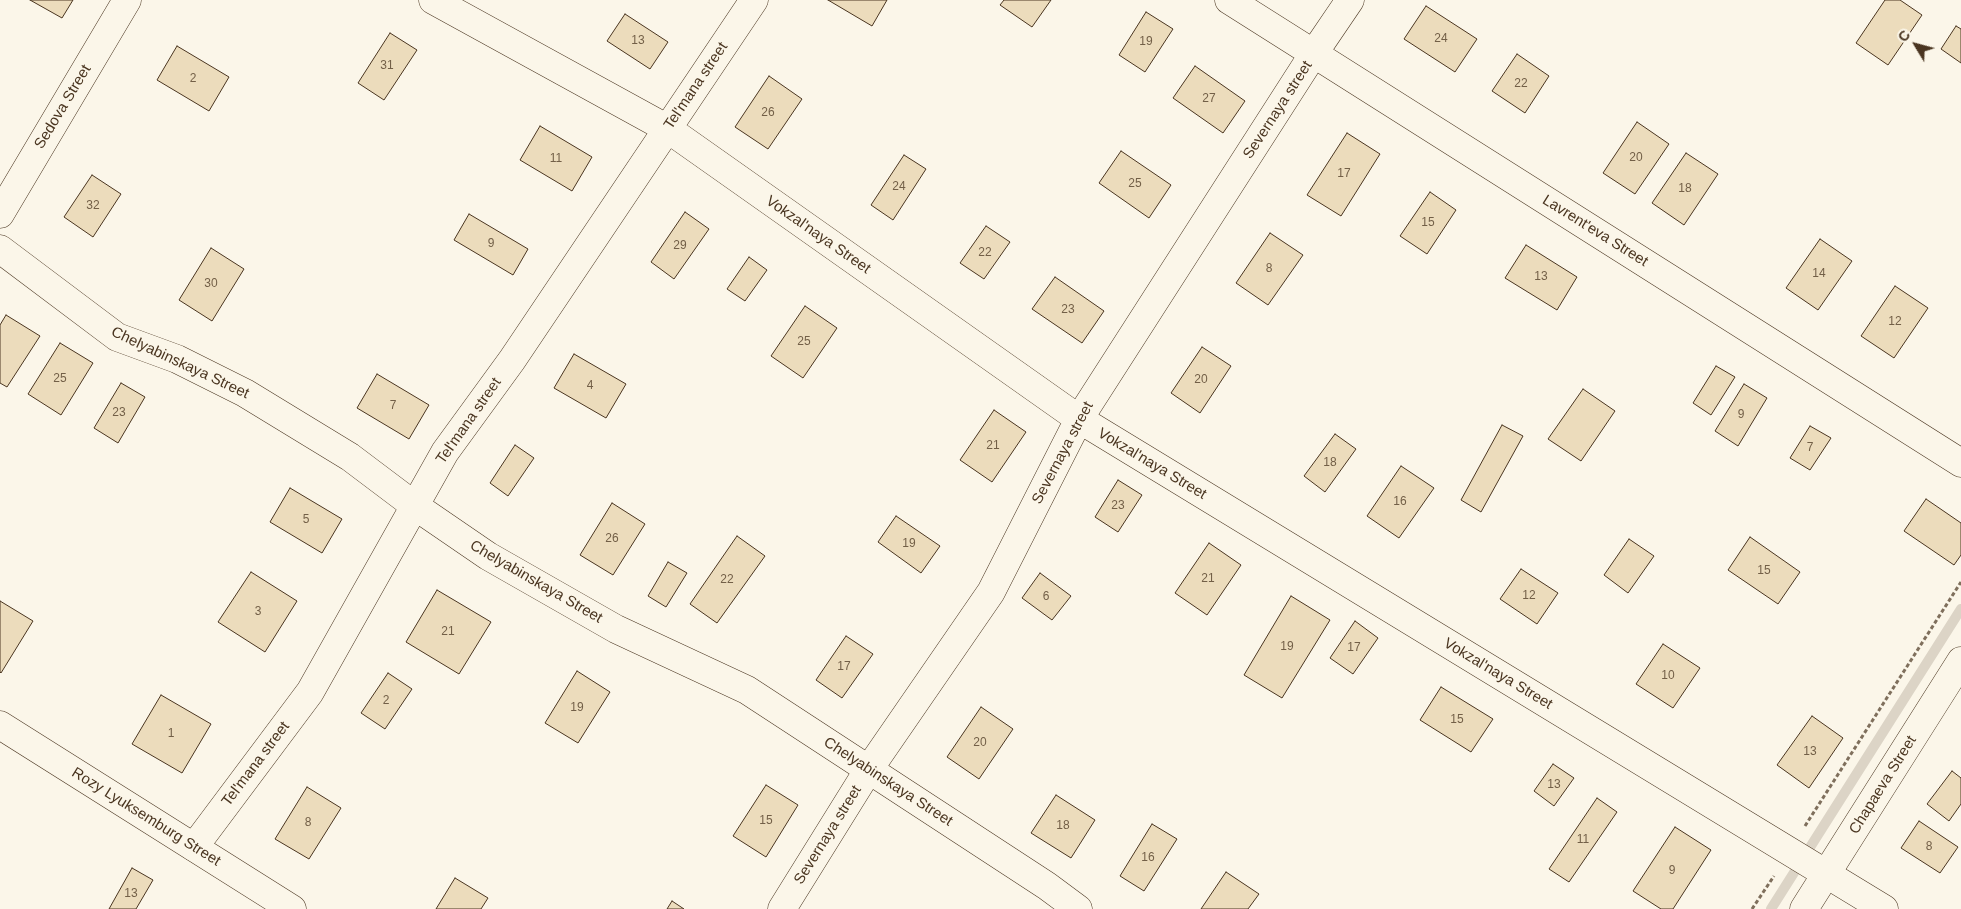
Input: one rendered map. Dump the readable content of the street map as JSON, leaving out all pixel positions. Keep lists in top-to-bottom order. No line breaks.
{"streets":{"street":["Tel'mana street","Sedova Street","Severnaya street","Lavrent'eva Street","Vokzal'naya Street","Chelyabinskaya Street","Chapaeva Street","Rozy Lyuksemburg Street"]},"crossings":[["Tel'mana street","Vokzal'naya Street"],["Tel'mana street","Chelyabinskaya Street"],["Tel'mana street","Rozy Lyuksemburg Street"],["Severnaya street","Lavrent'eva Street"],["Severnaya street","Vokzal'naya Street"],["Severnaya street","Chelyabinskaya Street"],["Vokzal'naya Street","Chapaeva Street"]],"house_numbers":["24","13","19","31","2","22","27","26","20","11","17","25","24","18","32","15","9","29","22","8","14","13","30","23","12","25","25","20","4","7","23","9","21","7","18","16","23","5","26","19","15","21","22","12","6","3","21","19","17","17","10","2","19","15","1","20","13","13","15","8","18","11","8","16","9","13"],"north":"top left"}
